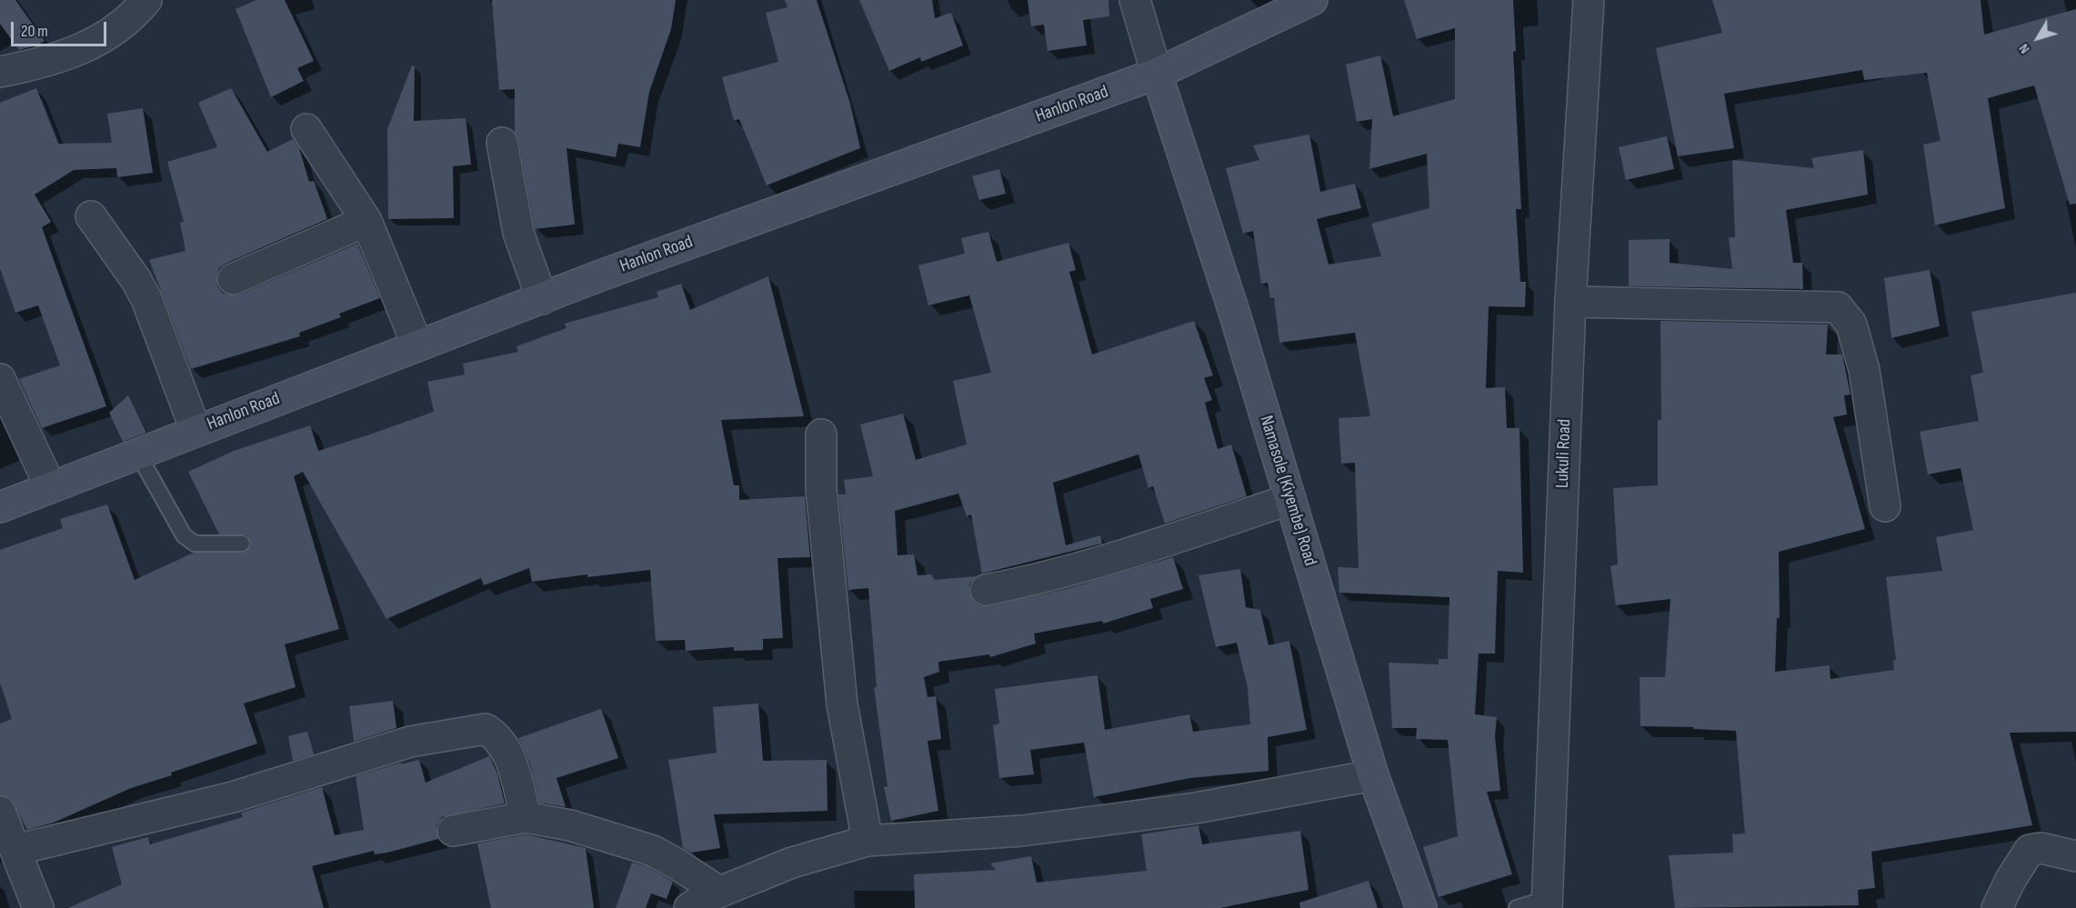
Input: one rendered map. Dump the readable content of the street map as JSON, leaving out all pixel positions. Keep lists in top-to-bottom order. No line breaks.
{"streets":{"main road":["Hanlon Road","Namasole (Kiyembe) Road"],"street":["Lukuli Road"]},"crossings":[["Hanlon Road","Namasole (Kiyembe) Road"]],"scale_bar":"20 m","north":"bottom left"}
